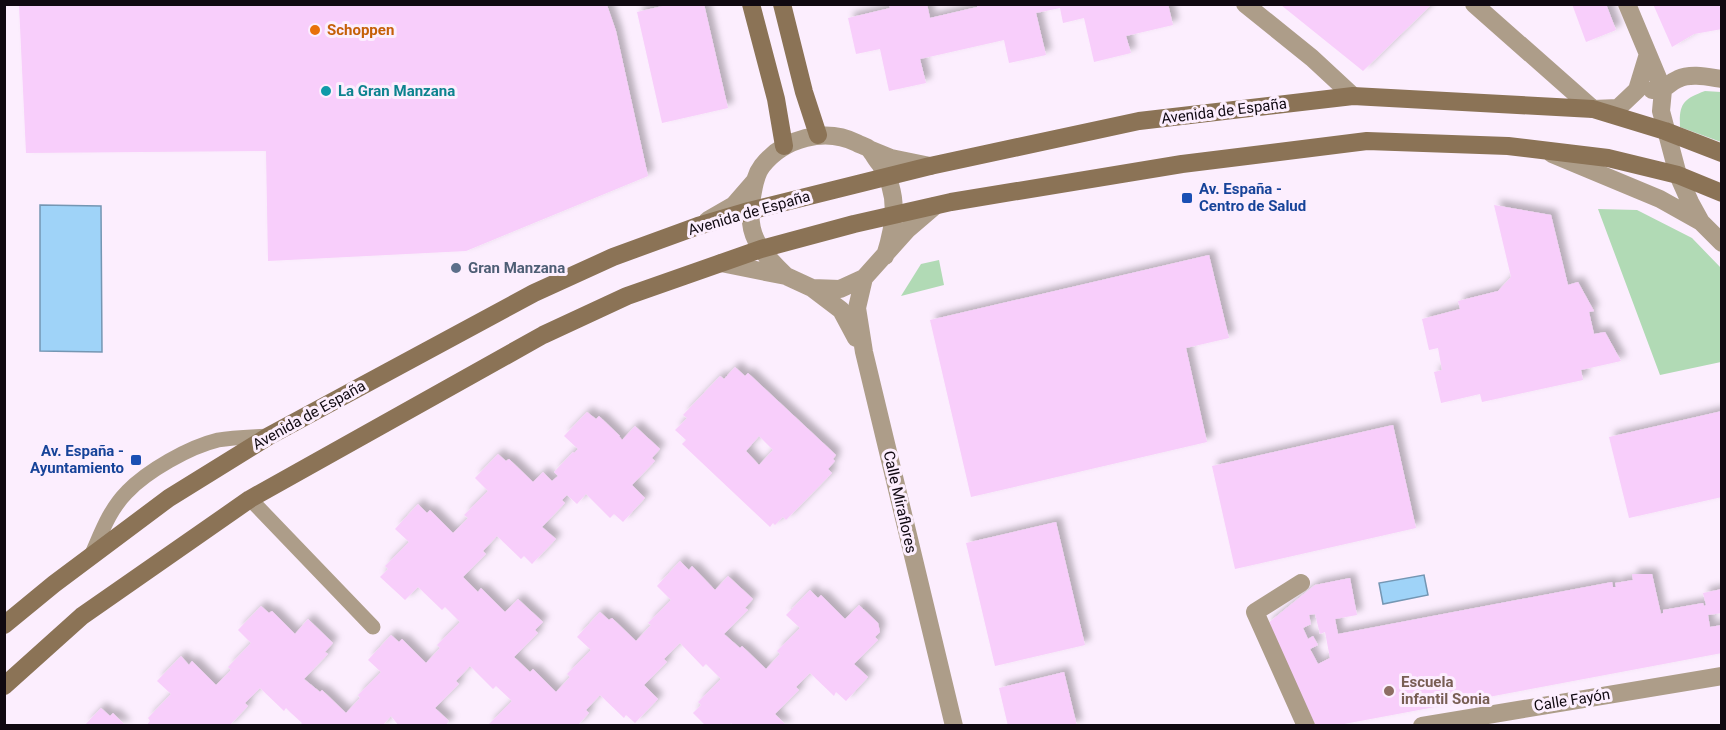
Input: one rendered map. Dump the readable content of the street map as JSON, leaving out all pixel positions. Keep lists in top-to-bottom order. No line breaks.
{"streets":{"main road":["Avenida de España"],"street":["Calle Miraflores","Calle Fayón"]},"places":{"other":["Schoppen","La Gran Manzana","Gran Manzana","Escuela infantil Sonia"],"transit":["Av. España - Centro de Salud","Av. España - Ayuntamiento"]}}
